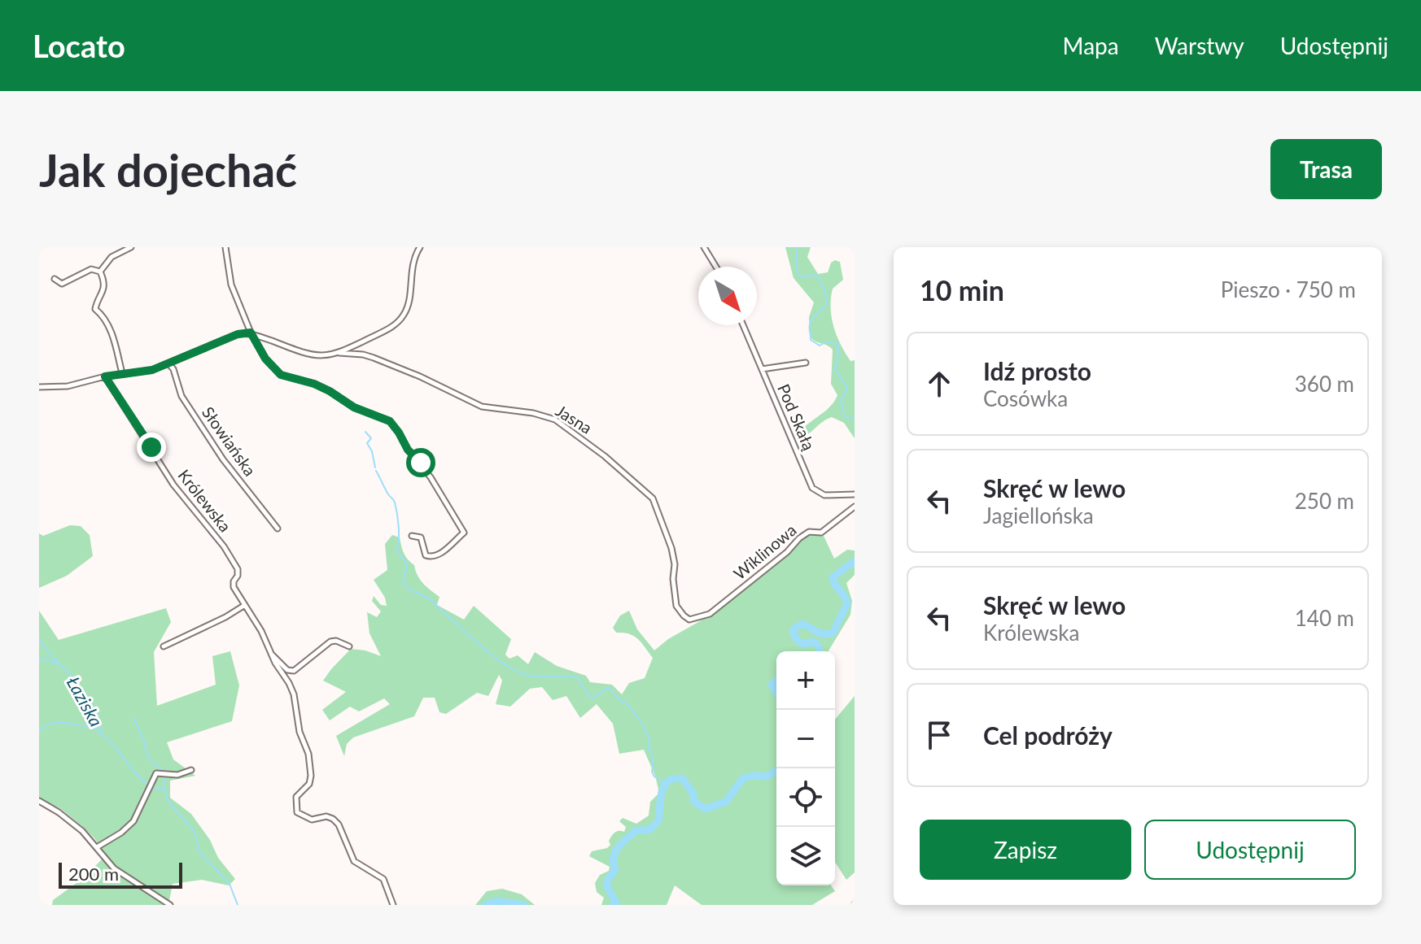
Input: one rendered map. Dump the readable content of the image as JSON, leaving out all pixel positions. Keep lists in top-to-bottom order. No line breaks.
{"streets":{"street":["Pod Skałą","Jasna","Słowiańska","Królewska","Wiklinowa"]},"crossings":[["Jasna","Wiklinowa"]],"water":["Łaziska"],"scale_bar":"200 m","north":"bottom right","page":{"header":"Locato","nav":["Mapa","Warstwy","Udostępnij"],"buttons":["Trasa",["Zapisz","Udostępnij"]],"title":"Jak dojechać","heading":["10 min","Pieszo · 750 m"],"list":[["Idź prosto","Cosówka","360 m"],["Skręć w lewo","Jagiellońska","250 m"],["Skręć w lewo","Królewska","140 m"],"Cel podróży"],"map_buttons":["+","−"],"scale":"200 m"}}
